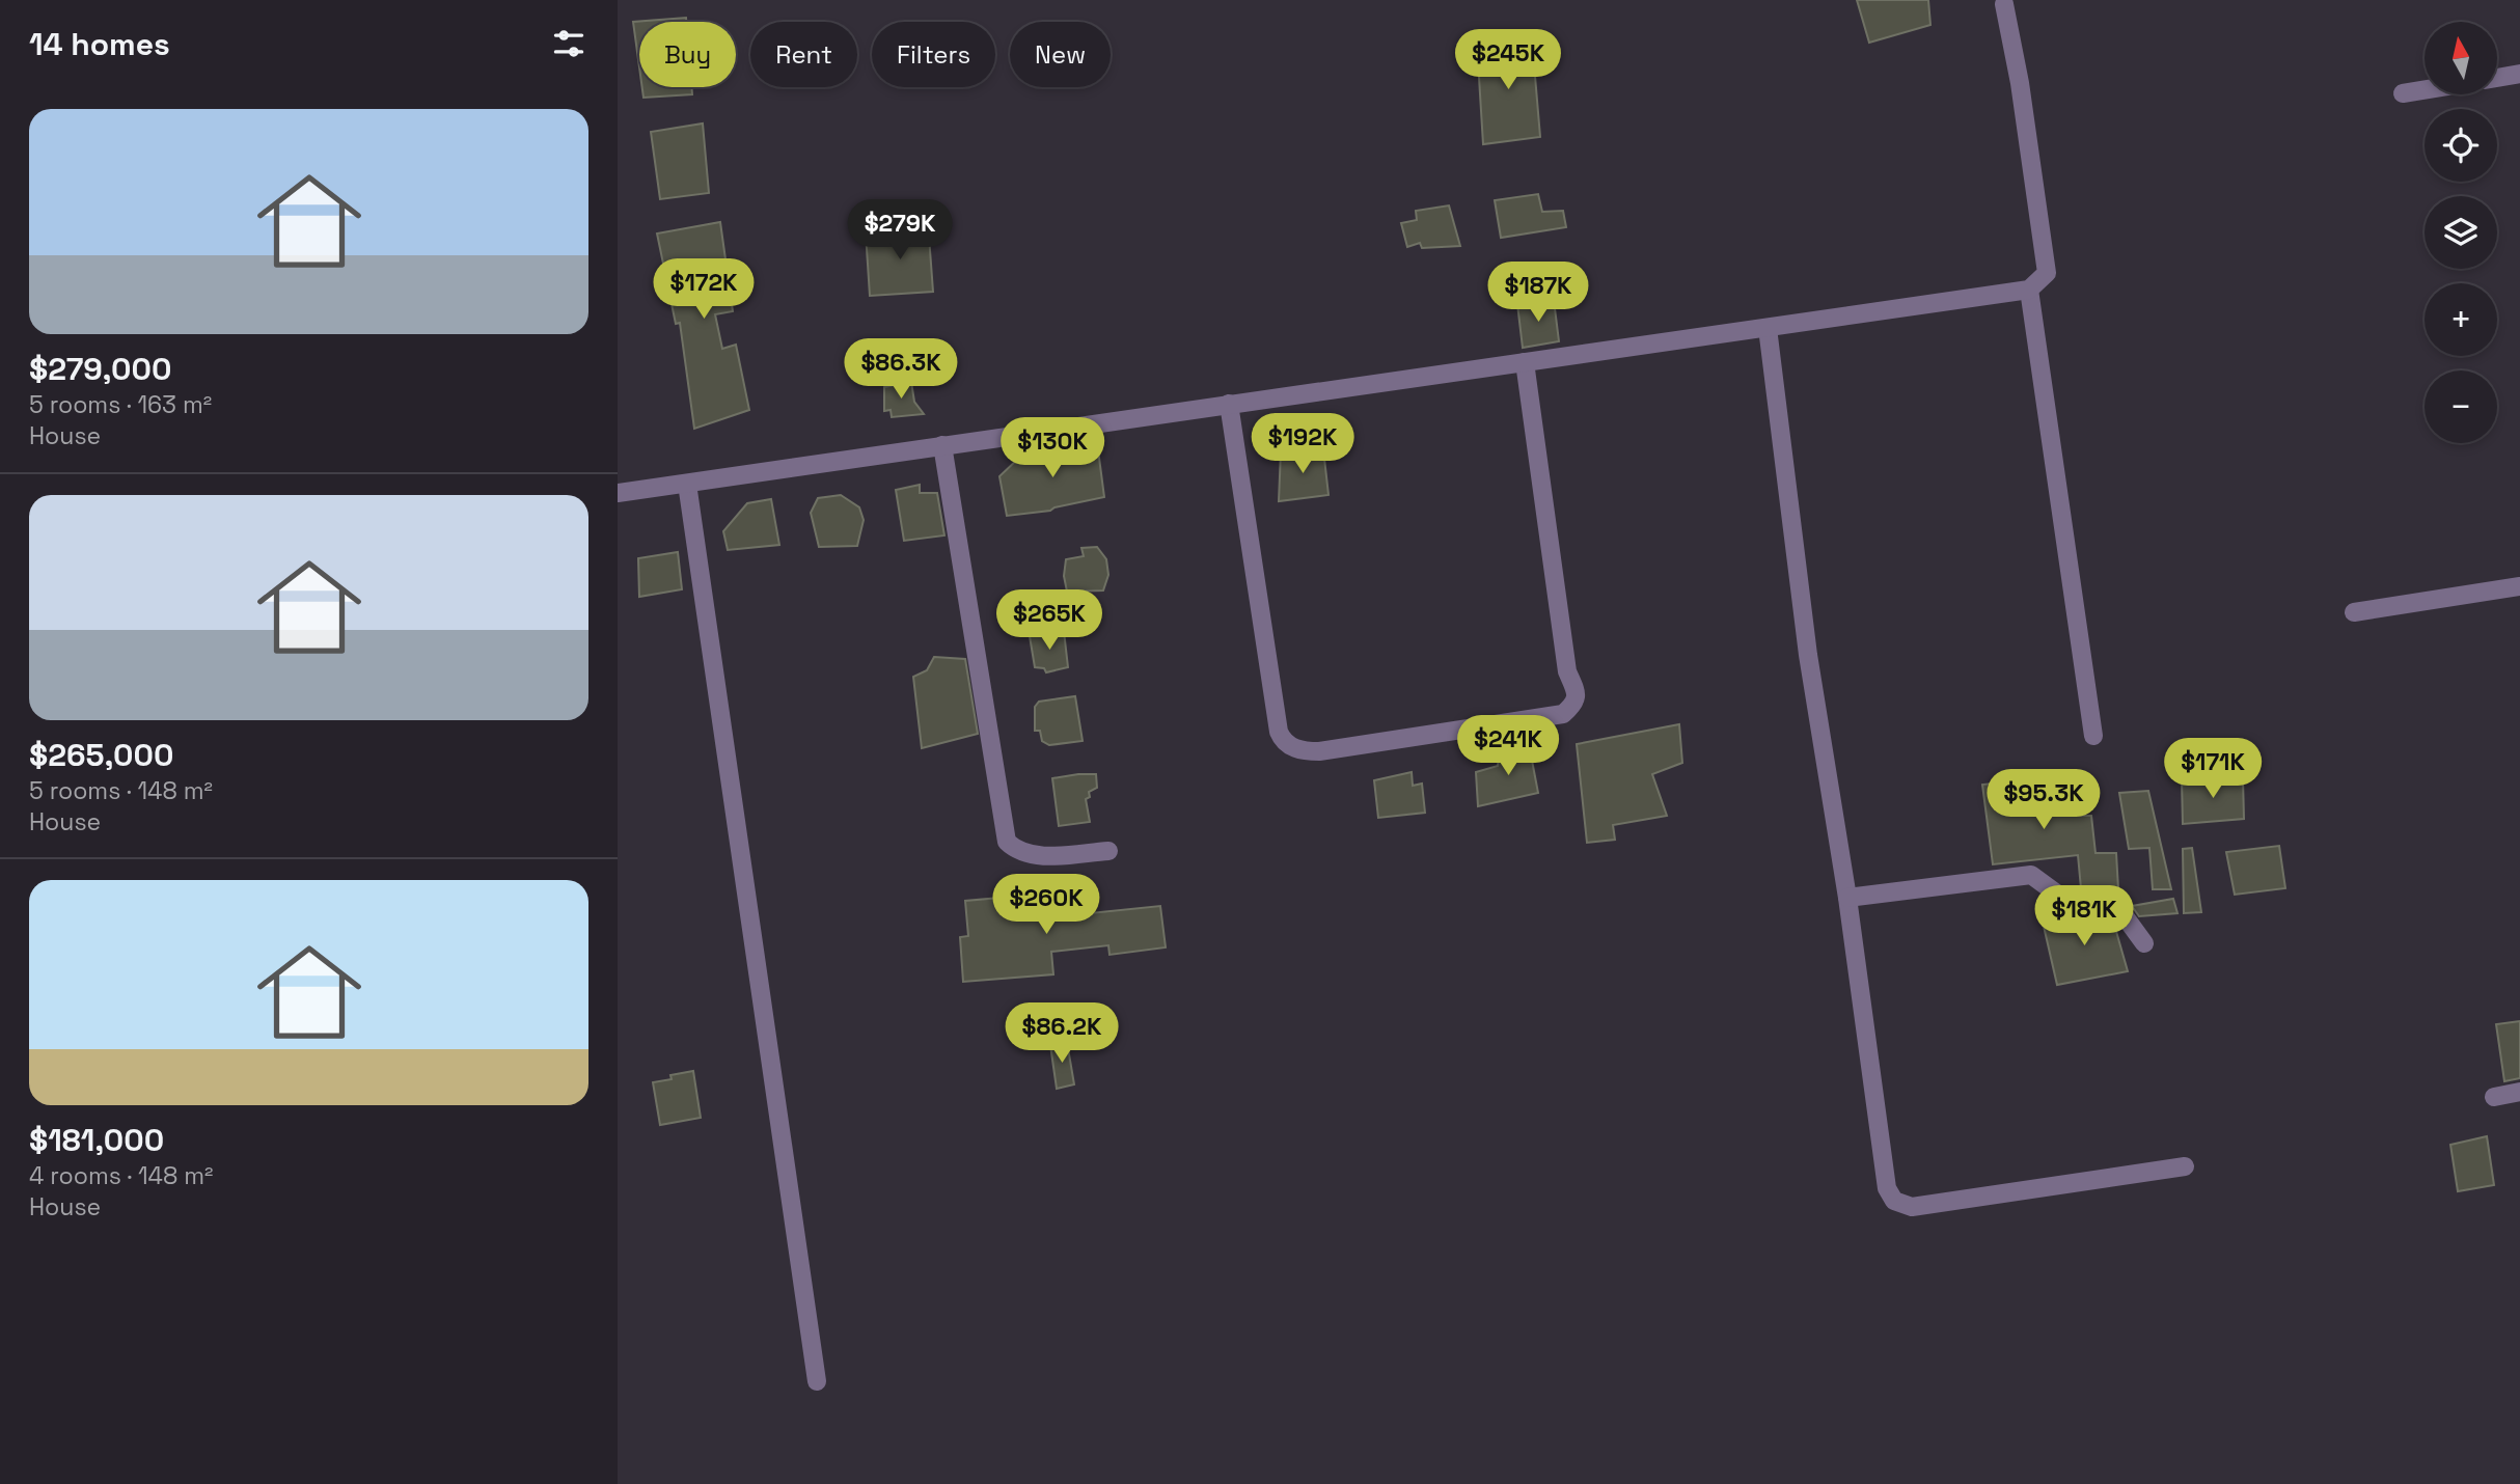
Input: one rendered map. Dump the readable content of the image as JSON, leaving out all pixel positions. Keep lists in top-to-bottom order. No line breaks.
{"north":"top","page":{"heading":"14 homes","map_buttons":["+","−"],"chip":["Buy","Rent","Filters","New"],"price":["$245K","$279K","$172K","$187K","$86.3K","$192K","$130K","$265K","$241K","$171K","$95.3K","$260K","$181K","$86.2K"],"list":[{"name":"$279,000","note":"5 rooms · 163 m² · House"},{"name":"$265,000","note":"5 rooms · 148 m² · House"},{"name":"$181,000","note":"4 rooms · 148 m² · House"}]}}
